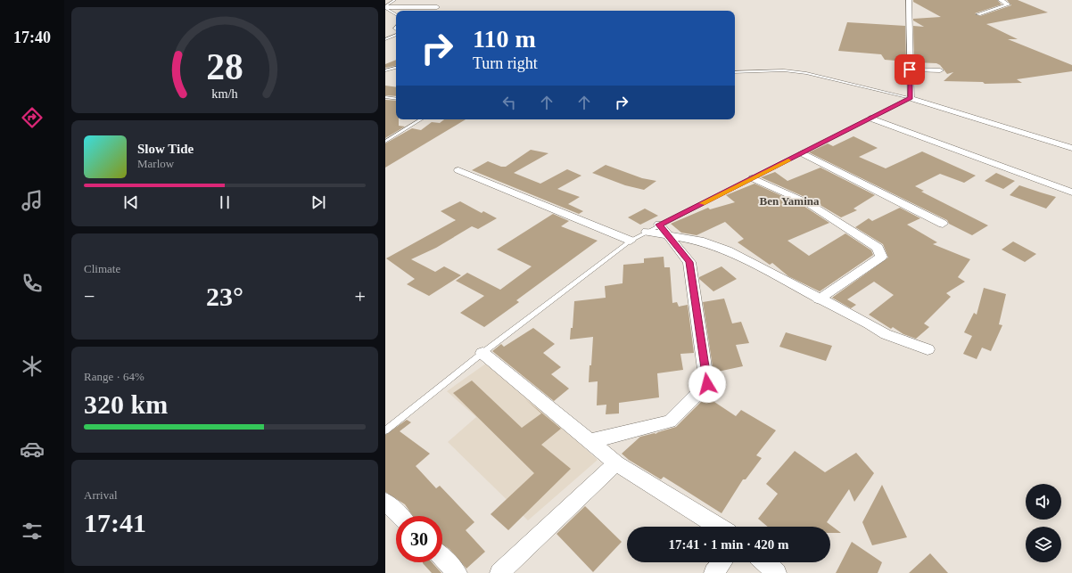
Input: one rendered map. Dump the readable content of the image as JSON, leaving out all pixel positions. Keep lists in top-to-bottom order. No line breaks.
{"districts":["Ben Yamina"],"page":{"tabs":"17:40","turn":["110 m","Turn right"],"song":["Slow Tide","Marlow"],"tile":["Climate",["Range · 64%","320 km"],["Arrival","17:41"]],"heat":["−","23°","+"],"limit":"30","trip":"17:41 · 1 min · 420 m","gauge":["28","km/h"]}}
